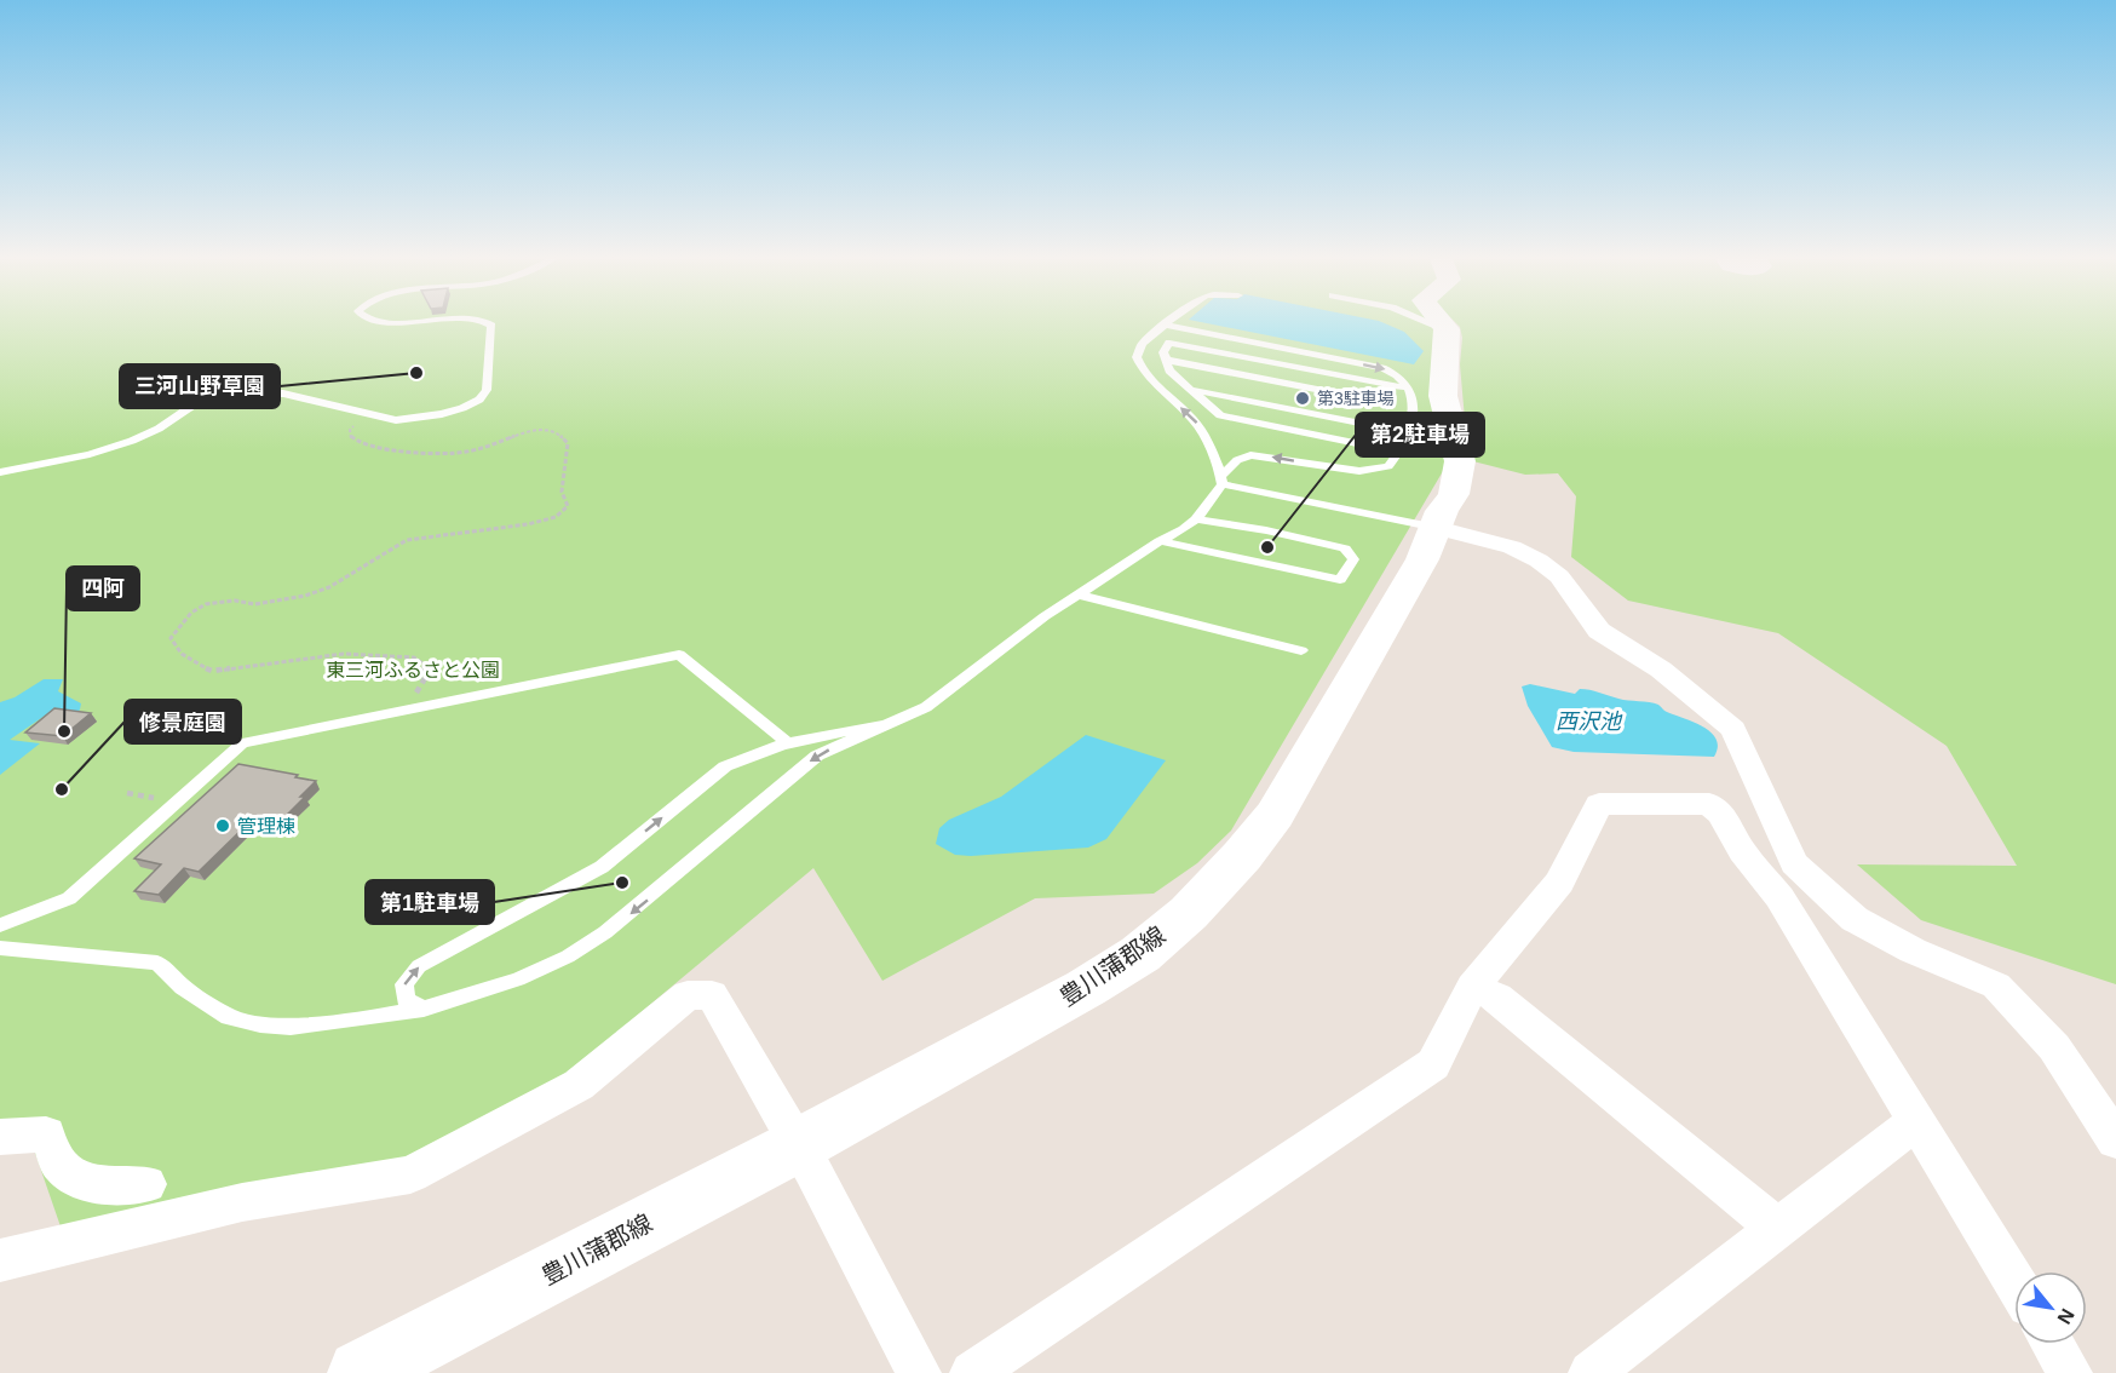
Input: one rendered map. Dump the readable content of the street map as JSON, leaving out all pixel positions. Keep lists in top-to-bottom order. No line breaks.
{"streets":{"main road":["豊川蒲郡線"]},"water":["西沢池"],"parks":["東三河ふるさと公園"],"places":["三河山野草園","第3駐車場","第2駐車場","四阿","修景庭園","管理棟","第1駐車場"],"north":"bottom right"}
